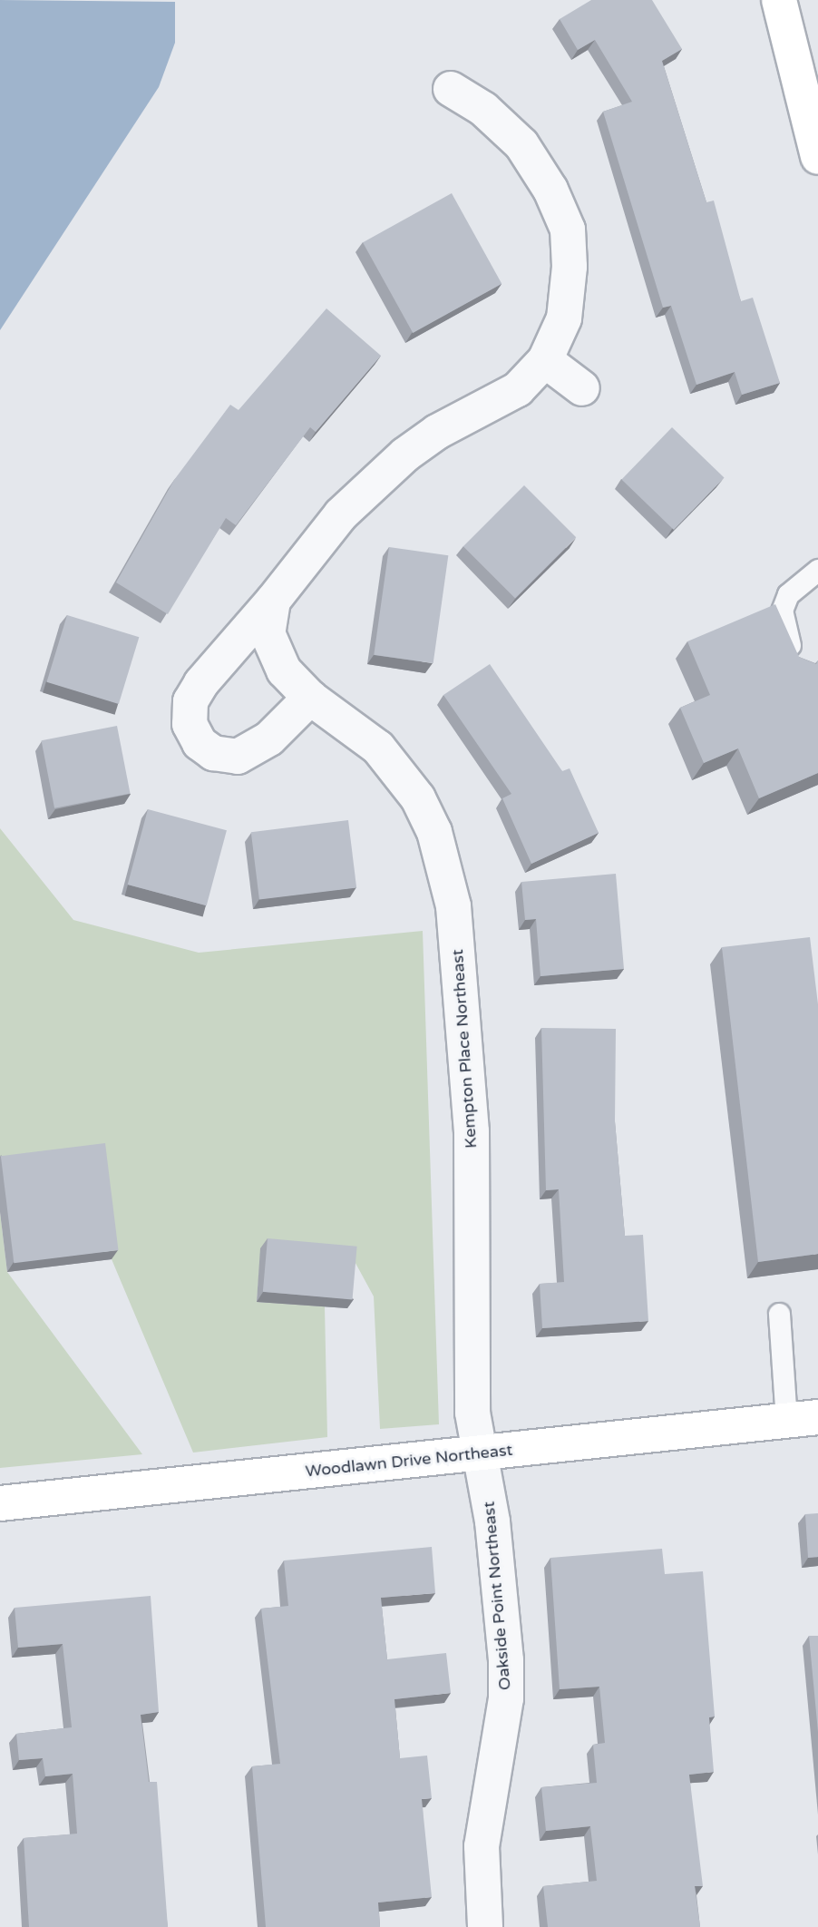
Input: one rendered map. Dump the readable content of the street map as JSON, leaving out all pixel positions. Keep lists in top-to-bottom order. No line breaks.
{"streets":{"street":["Kempton Place Northeast","Woodlawn Drive Northeast","Oakside Point Northeast"]},"crossings":[["Kempton Place Northeast","Woodlawn Drive Northeast"],["Kempton Place Northeast","Oakside Point Northeast"],["Woodlawn Drive Northeast","Oakside Point Northeast"]]}
